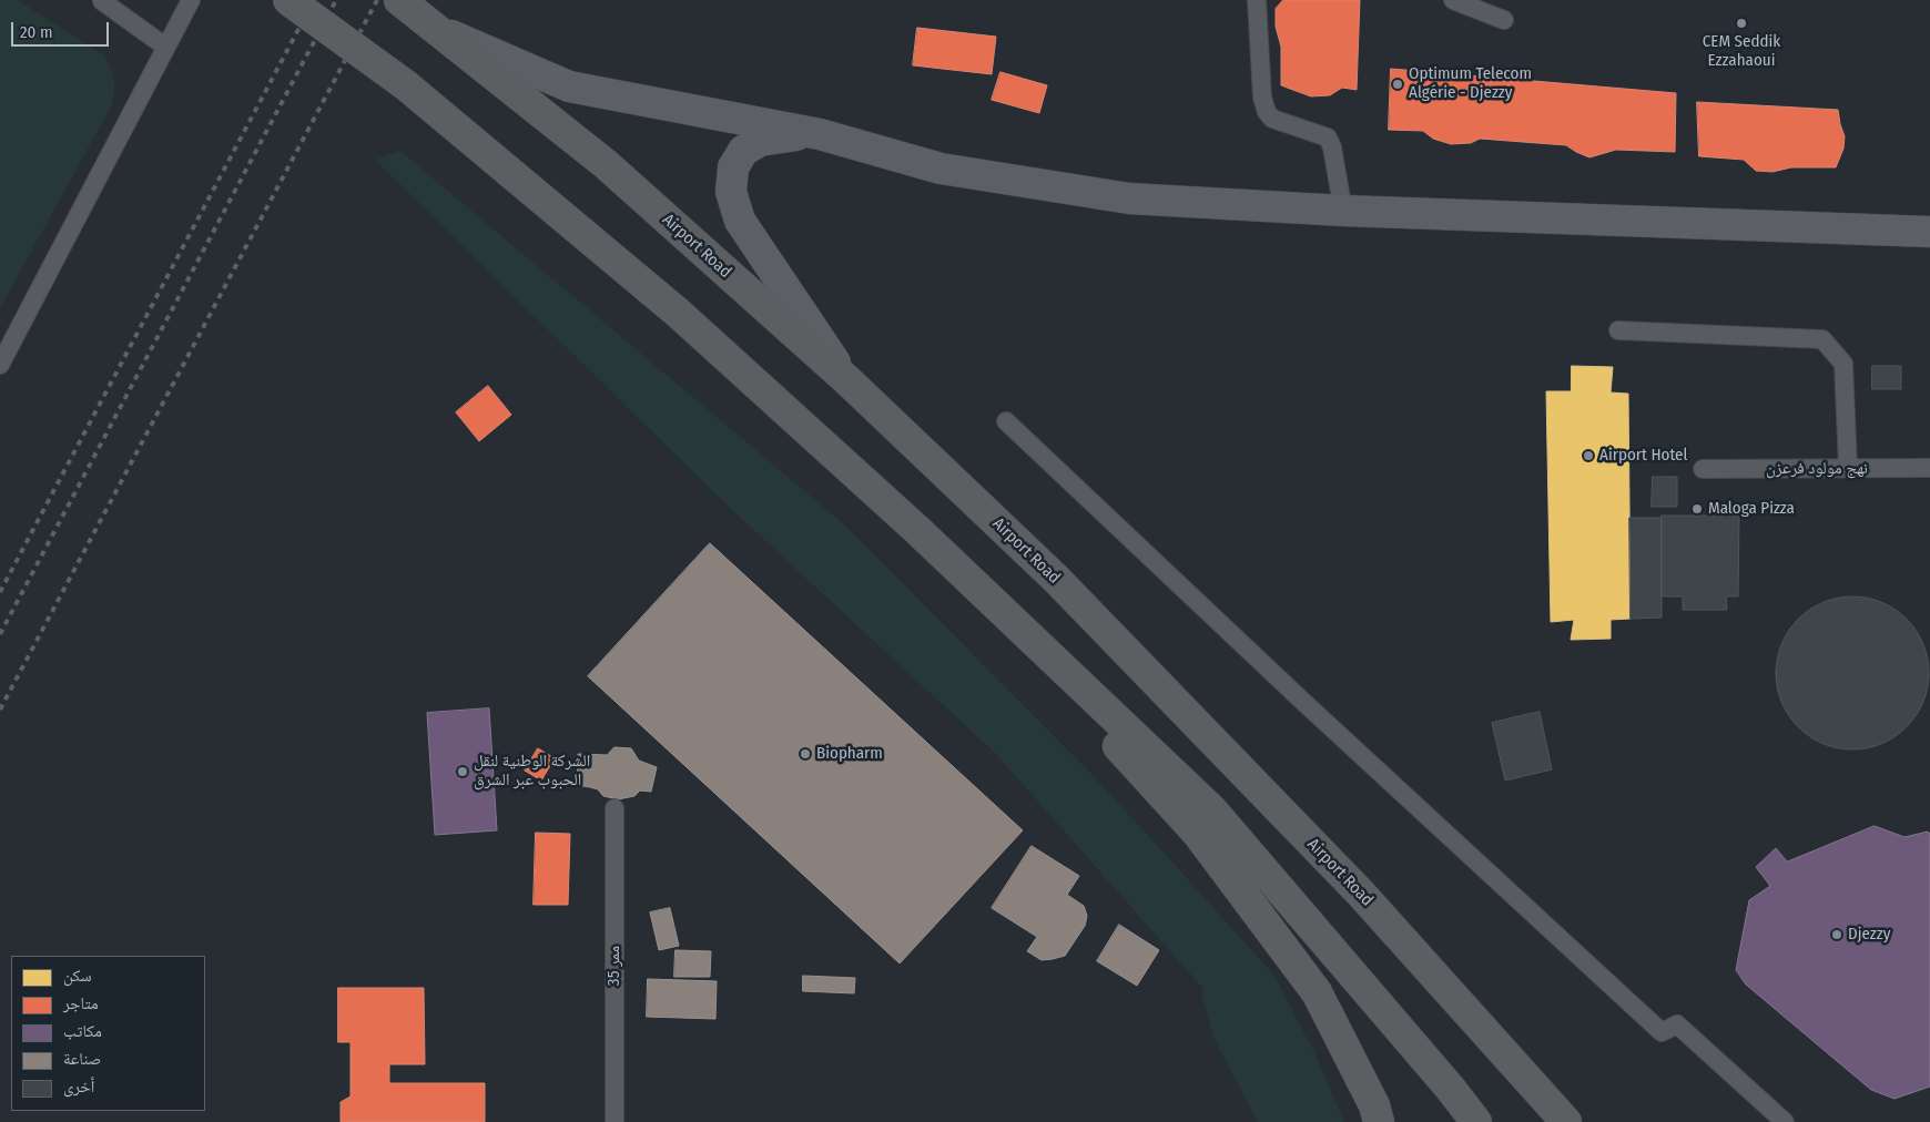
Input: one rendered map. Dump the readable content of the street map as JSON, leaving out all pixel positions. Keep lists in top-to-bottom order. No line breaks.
{"streets":{"highway":["Airport Road"],"lane":["نهج مولود فرعزن","ممر 35"]},"places":["CEM Seddik Ezzahaoui","Optimum Telecom Algérie - Djezzy","Airport Hotel","Maloga Pizza","Biopharm","الشركة الوطنية لنقل الحبوب عبر الشرق","Djezzy"],"legend":["سكن","متاجر","مكاتب","صناعة","أخرى"],"scale_bar":"20 m"}
